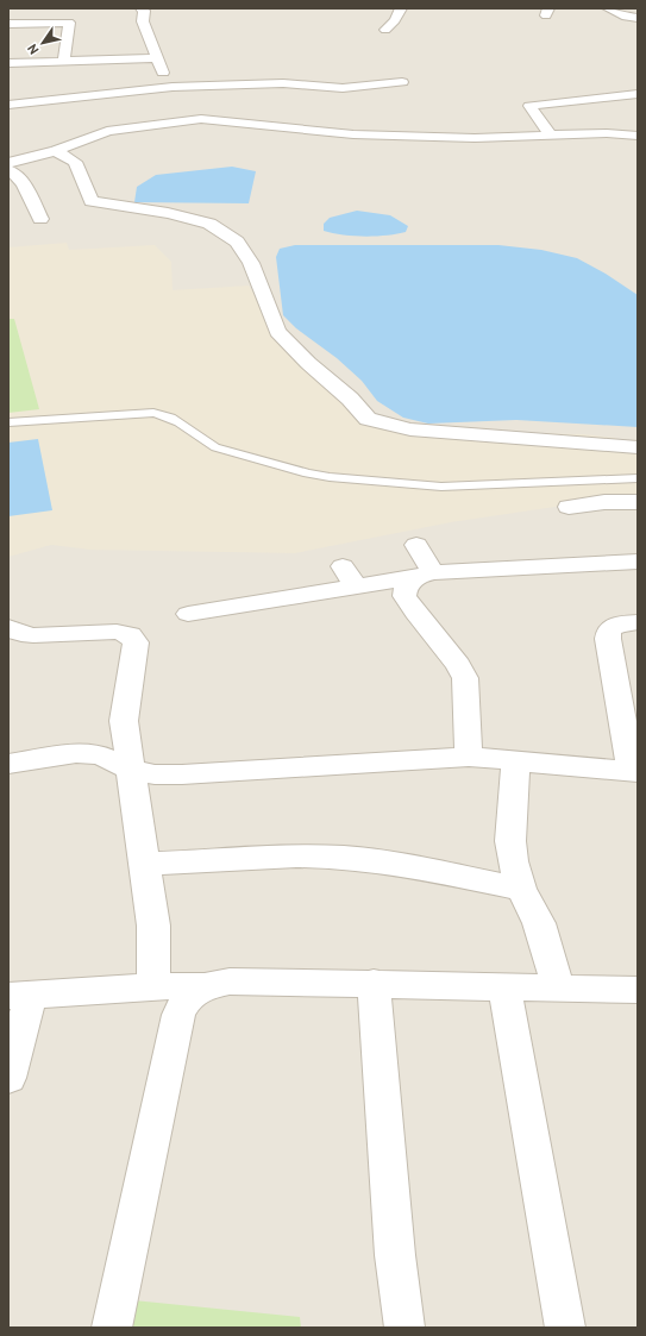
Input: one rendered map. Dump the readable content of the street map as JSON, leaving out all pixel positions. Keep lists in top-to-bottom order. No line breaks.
{"north":"bottom left"}
